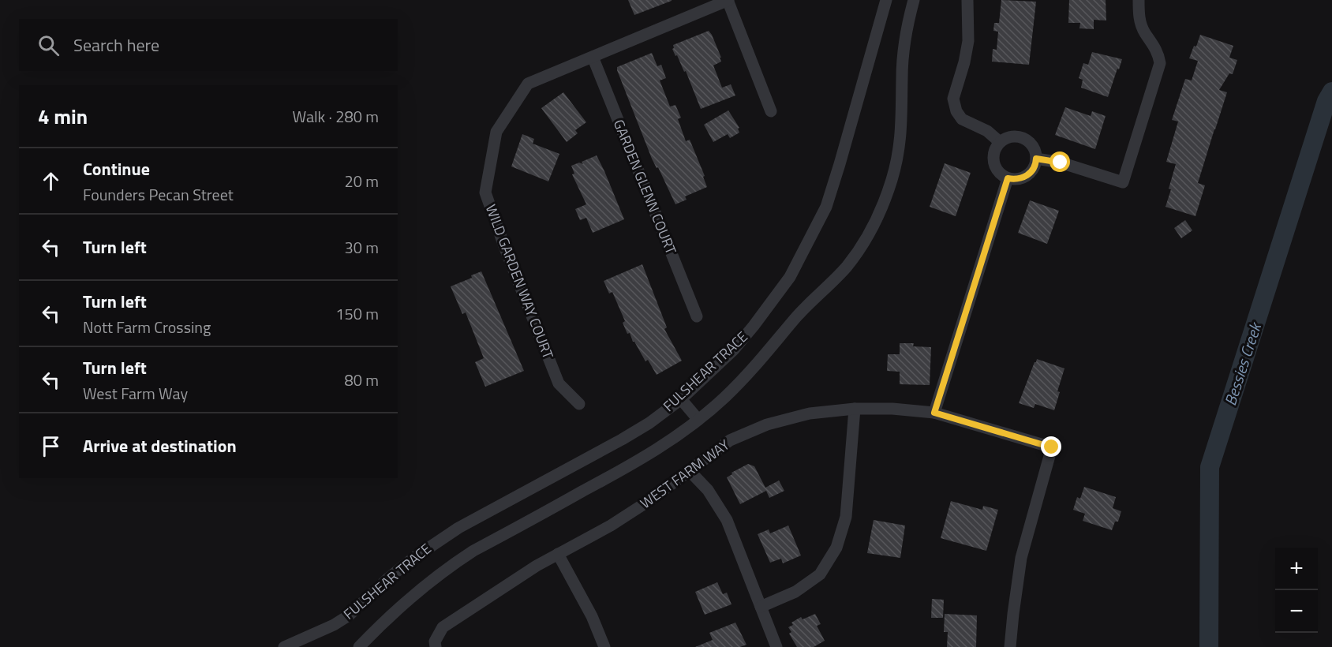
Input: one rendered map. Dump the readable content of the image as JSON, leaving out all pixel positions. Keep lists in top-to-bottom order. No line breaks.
{"streets":{"street":["GARDEN GLENN COURT","WILD GARDEN WAY COURT","FULSHEAR TRACE","WEST FARM WAY"]},"crossings":[["GARDEN GLENN COURT","WILD GARDEN WAY COURT"]],"water":["Bessies Creek"],"page":{"search":"Search here","heading":["4 min","Walk · 280 m"],"list":[["Continue","Founders Pecan Street","20 m"],["Turn left","30 m"],["Turn left","Nott Farm Crossing","150 m"],["Turn left","West Farm Way","80 m"],"Arrive at destination"],"map_buttons":["+","−"]}}
